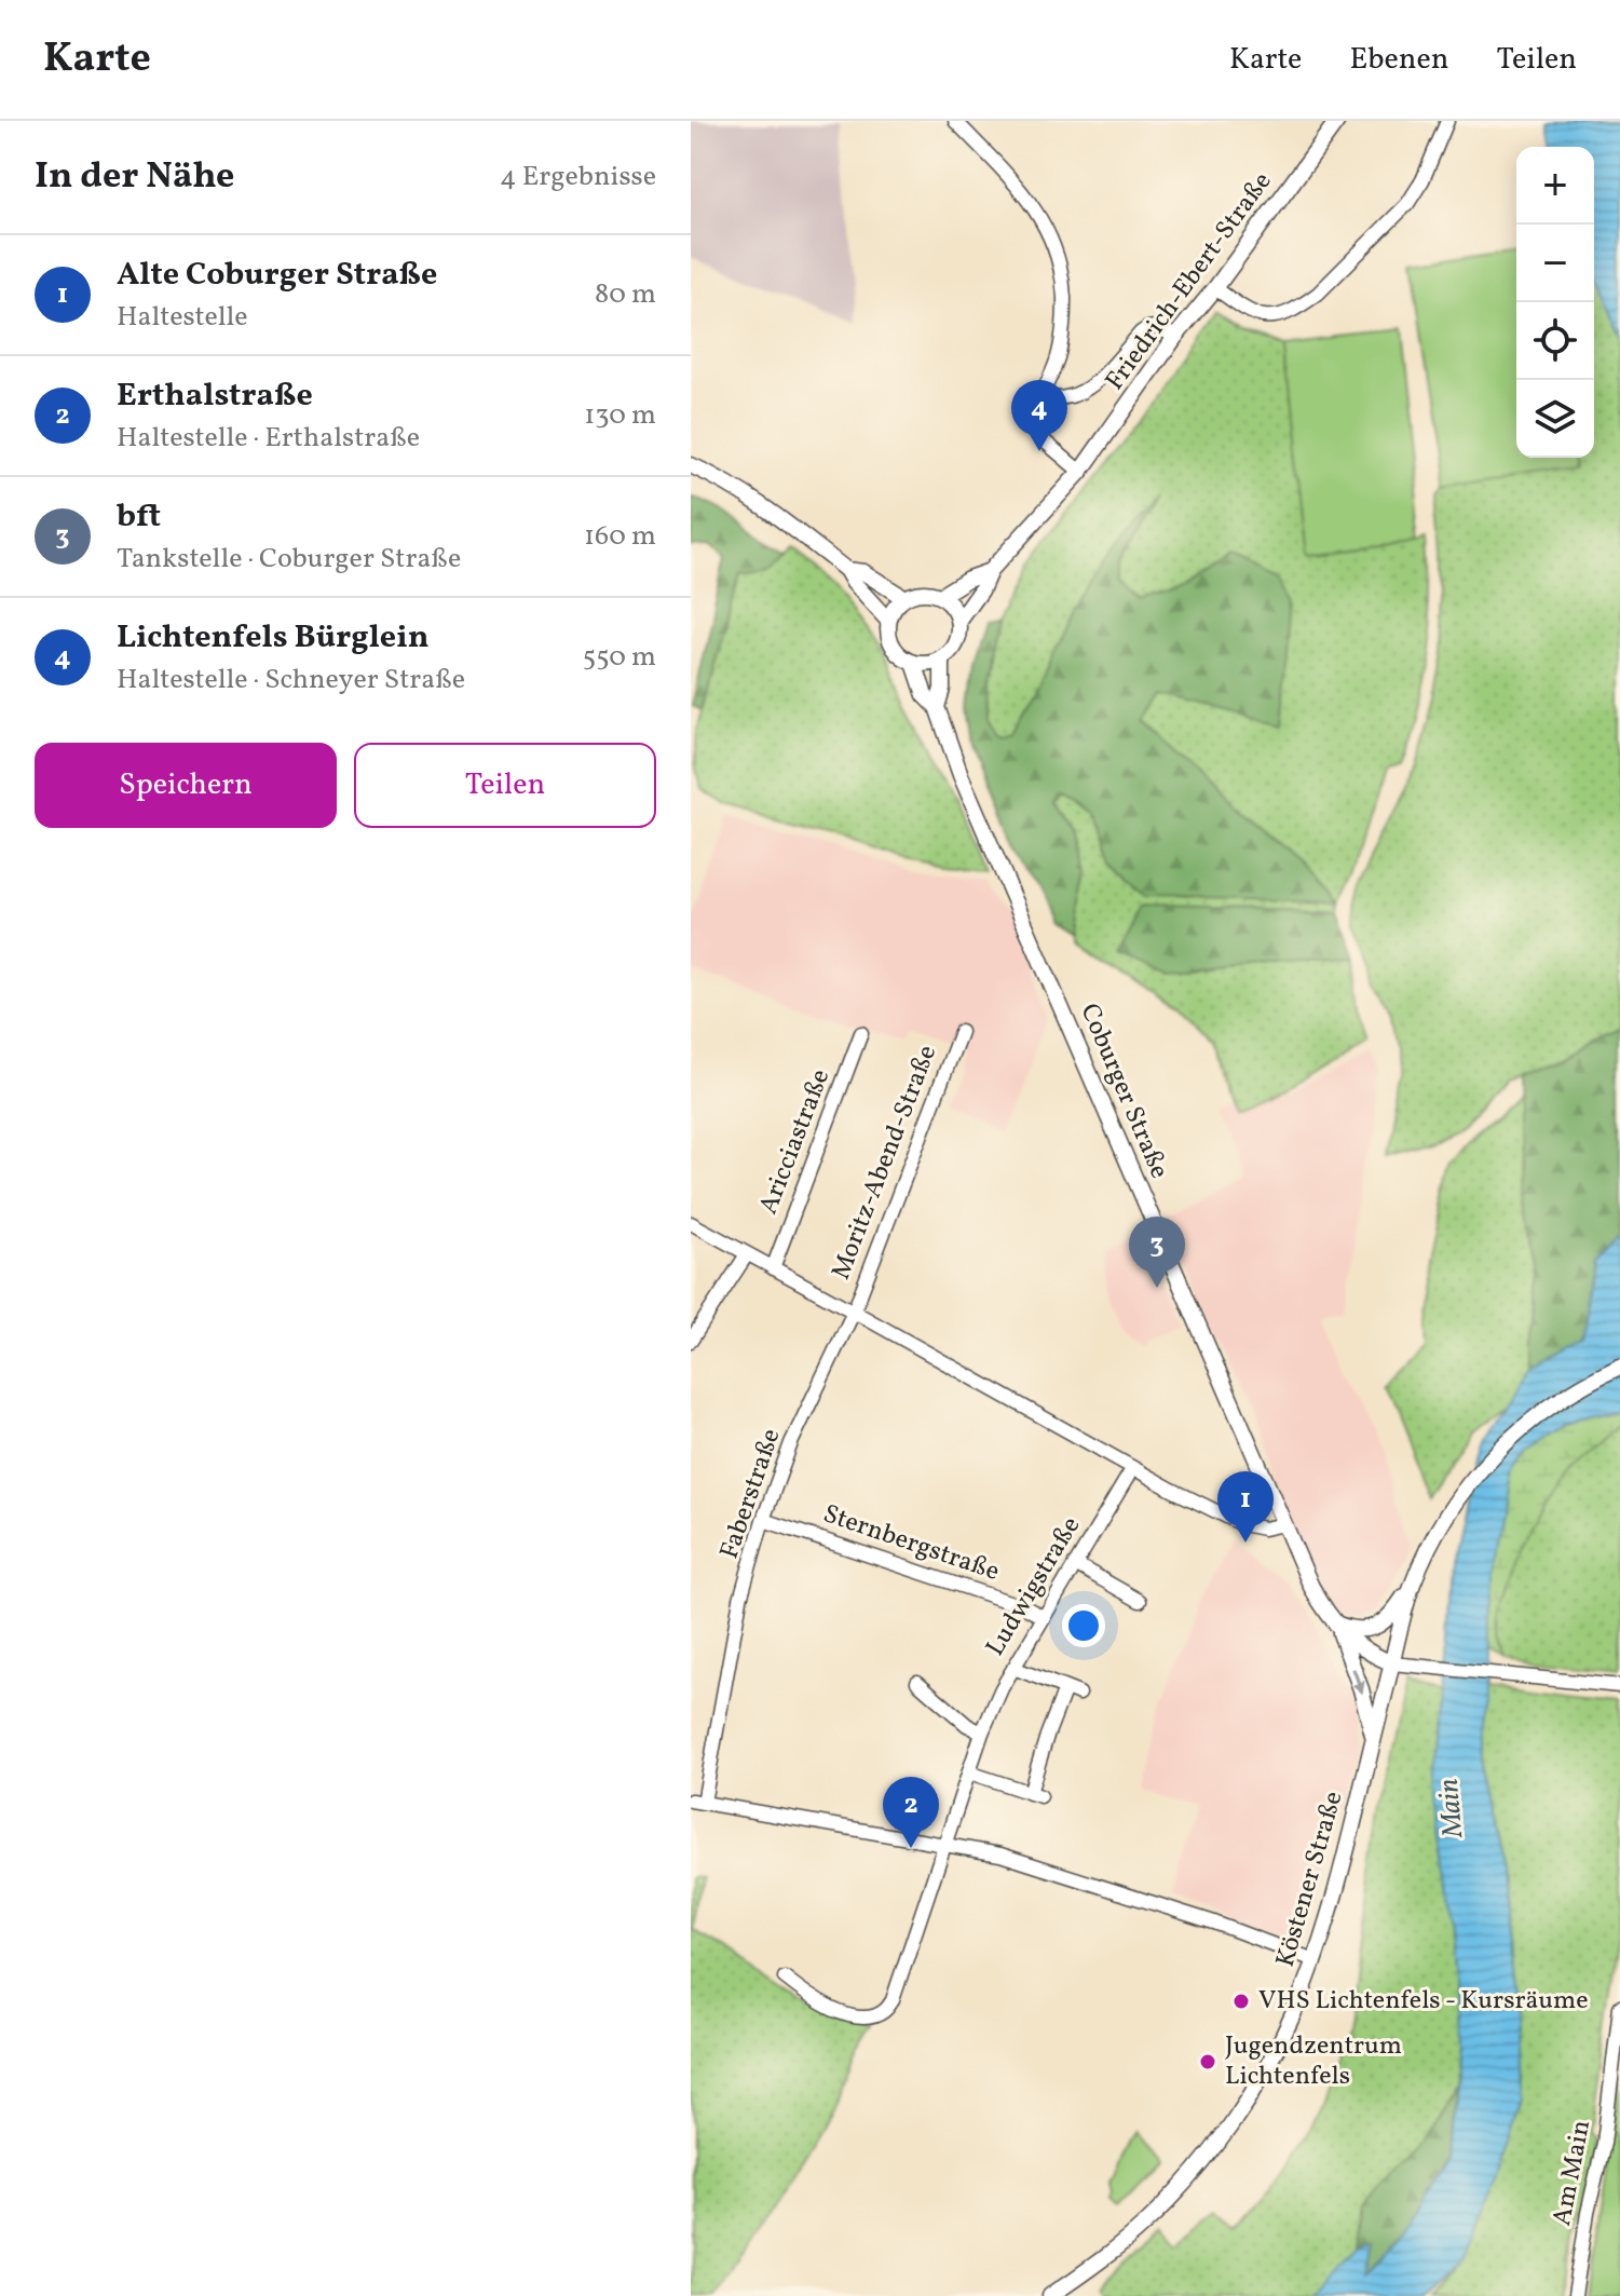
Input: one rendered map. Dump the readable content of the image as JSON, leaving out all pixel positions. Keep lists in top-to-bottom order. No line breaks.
{"streets":{"street":["Friedrich-Ebert-Straße","Coburger Straße","Aricciastraße","Moritz-Abend-Straße","Faberstraße","Sternbergstraße","Ludwigstraße","Köstener Straße","Am Main"]},"crossings":[["Coburger Straße","Köstener Straße"],["Moritz-Abend-Straße","Faberstraße"],["Faberstraße","Sternbergstraße"],["Sternbergstraße","Ludwigstraße"]],"water":["Main"],"places":["VHS Lichtenfels - Kursräume","Jugendzentrum Lichtenfels"],"page":{"header":"Karte","nav":["Karte","Ebenen","Teilen"],"heading":["In der Nähe","4 Ergebnisse"],"map_buttons":["+","−"],"list":[{"mark":"1","name":"Alte Coburger Straße","note":"Haltestelle","value":"80 m"},{"mark":"2","name":"Erthalstraße","note":"Haltestelle · Erthalstraße","value":"130 m"},{"mark":"3","name":"bft","note":"Tankstelle · Coburger Straße","value":"160 m"},{"mark":"4","name":"Lichtenfels Bürglein","note":"Haltestelle · Schneyer Straße","value":"550 m"}],"pins":["4","3","1","2"],"buttons":["Speichern","Teilen"]}}
